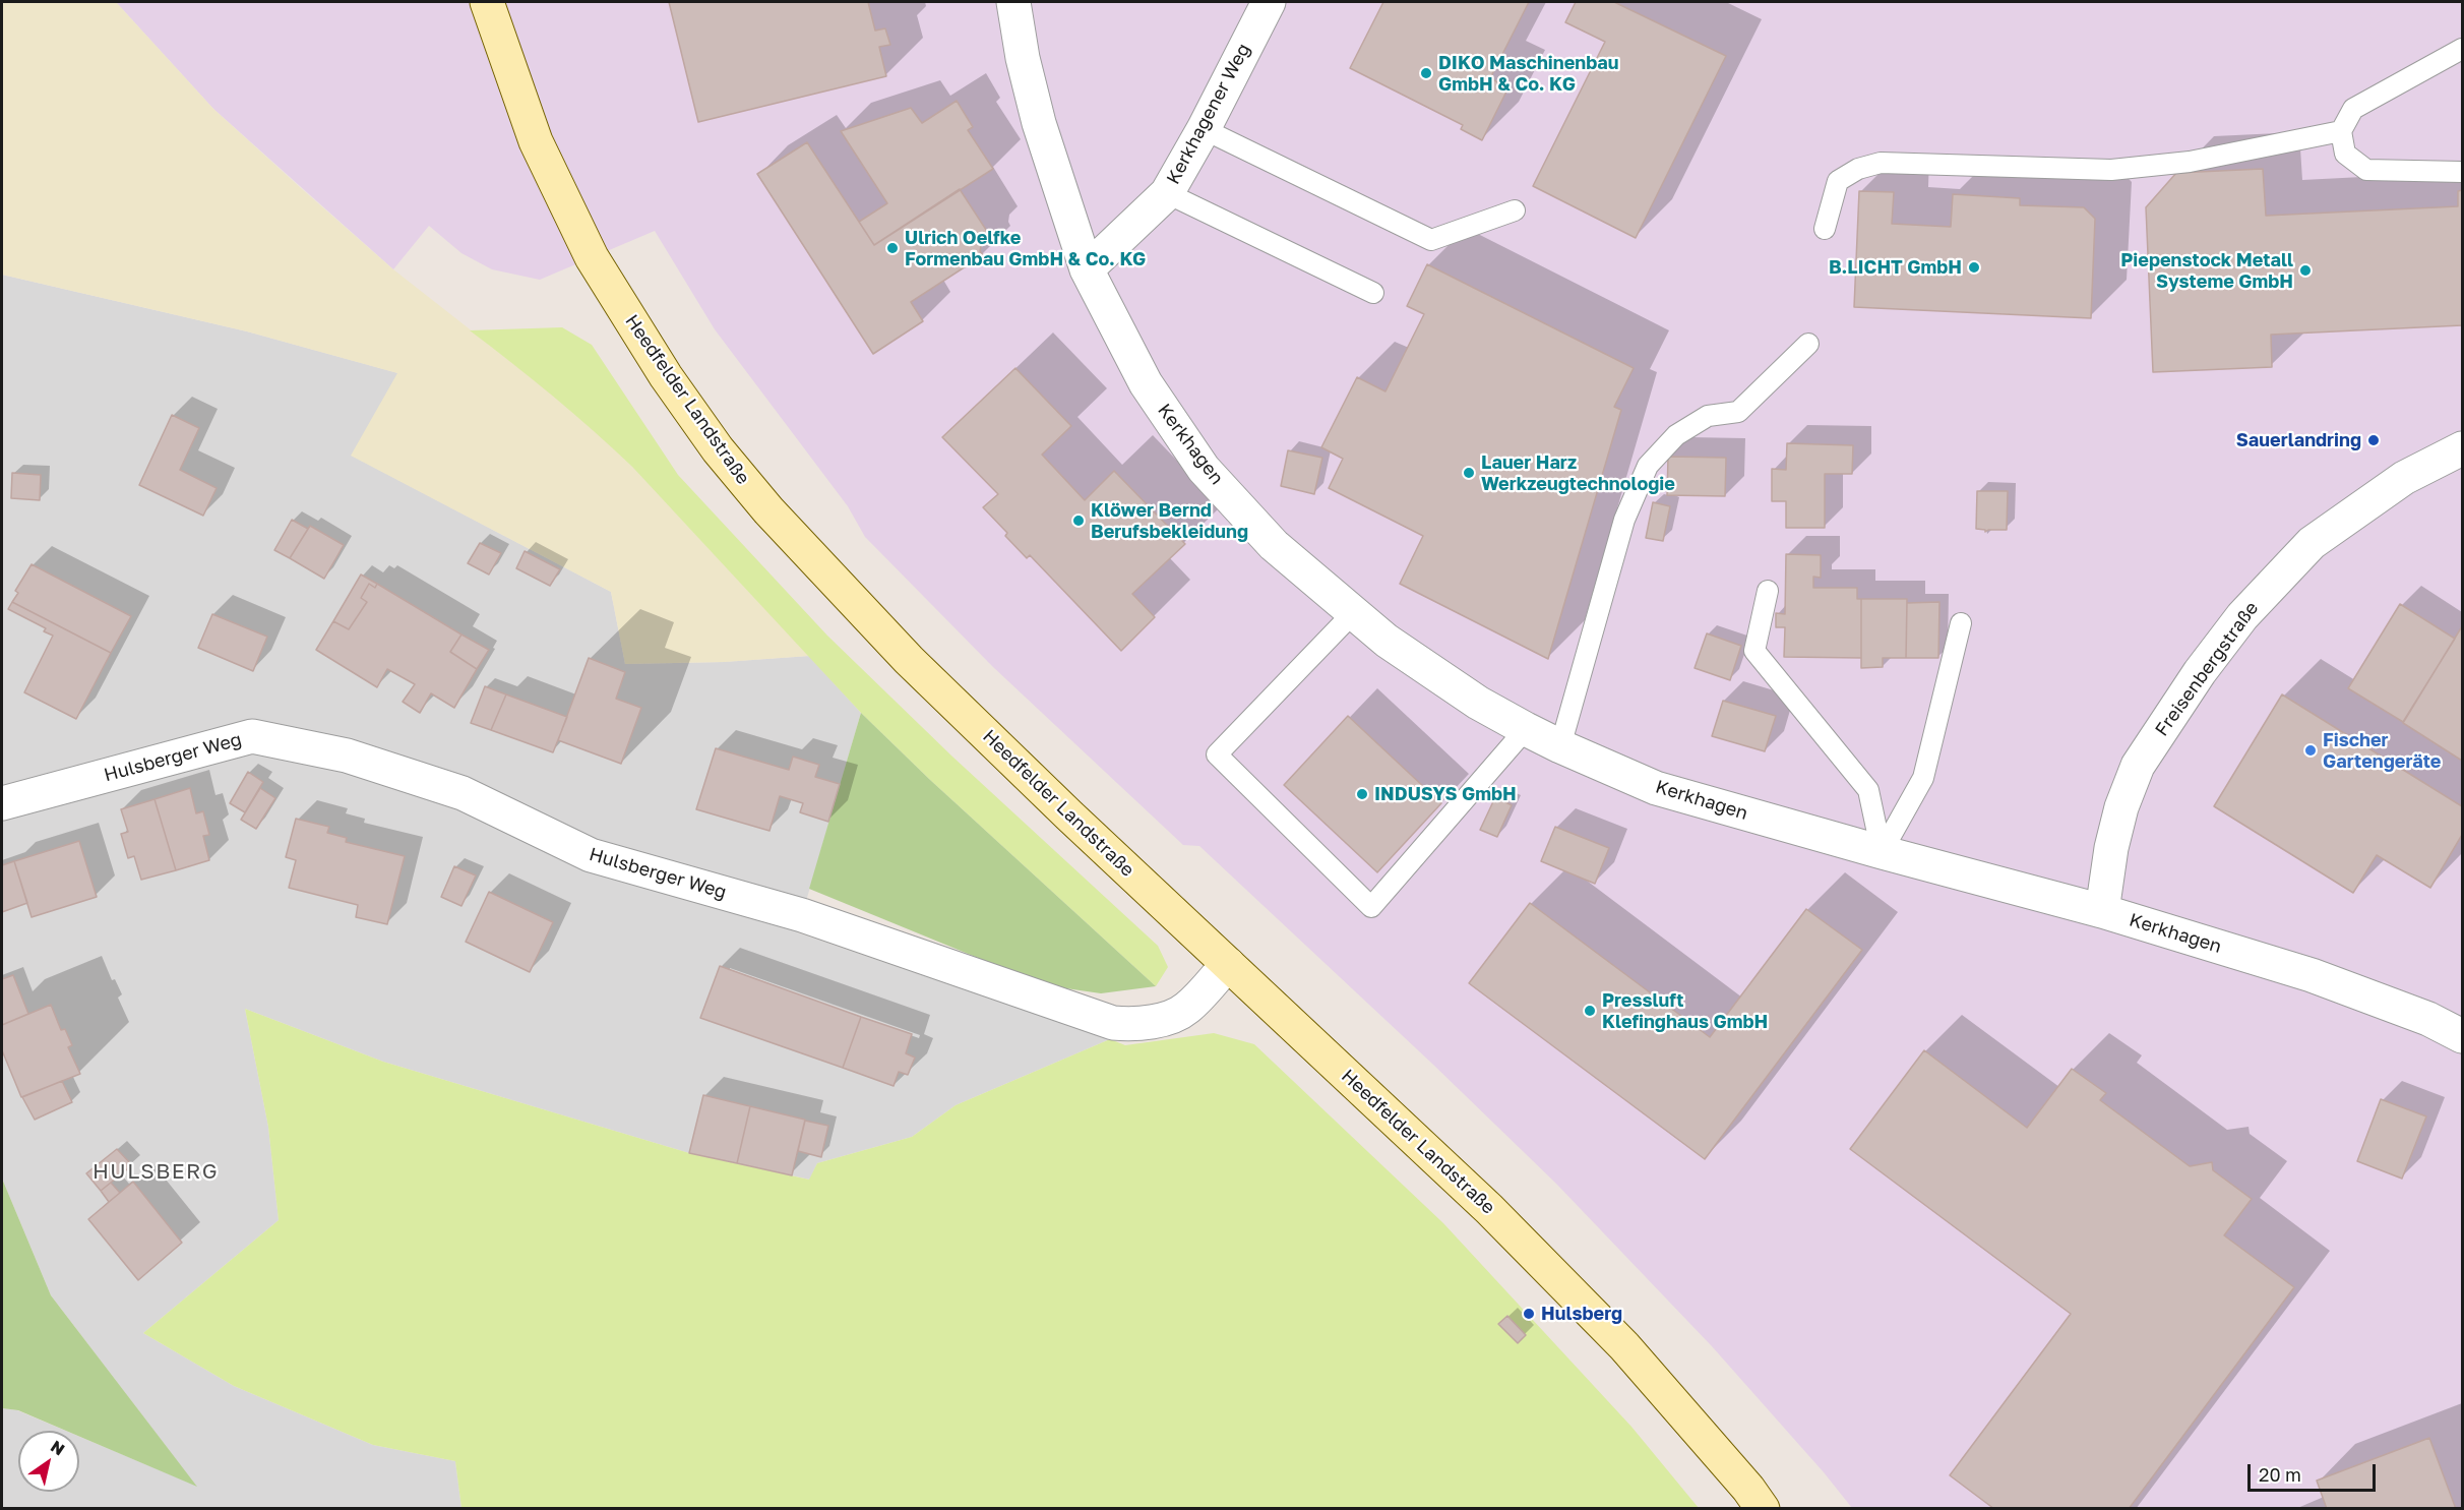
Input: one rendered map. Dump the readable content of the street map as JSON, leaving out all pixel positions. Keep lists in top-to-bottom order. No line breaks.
{"streets":{"main road":["Heedfelder Landstraße"],"street":["Kerkhagener Weg","Kerkhagen","Freisenbergstraße","Hulsberger Weg"]},"crossings":[["Kerkhagener Weg","Kerkhagen"],["Heedfelder Landstraße","Hulsberger Weg"],["Kerkhagen","Freisenbergstraße"]],"districts":["HULSBERG"],"places":["DIKO Maschinenbau GmbH & Co. KG","Ulrich Oelfke Formenbau GmbH & Co. KG","B.LICHT GmbH","Piepenstock Metall Systeme GmbH","Sauerlandring","Lauer Harz Werkzeugtechnologie","Klöwer Bernd Berufsbekleidung","Fischer Gartengeräte","INDUSYS GmbH","Pressluft Klefinghaus GmbH","Hulsberg"],"scale_bar":"20 m","north":"top right"}
